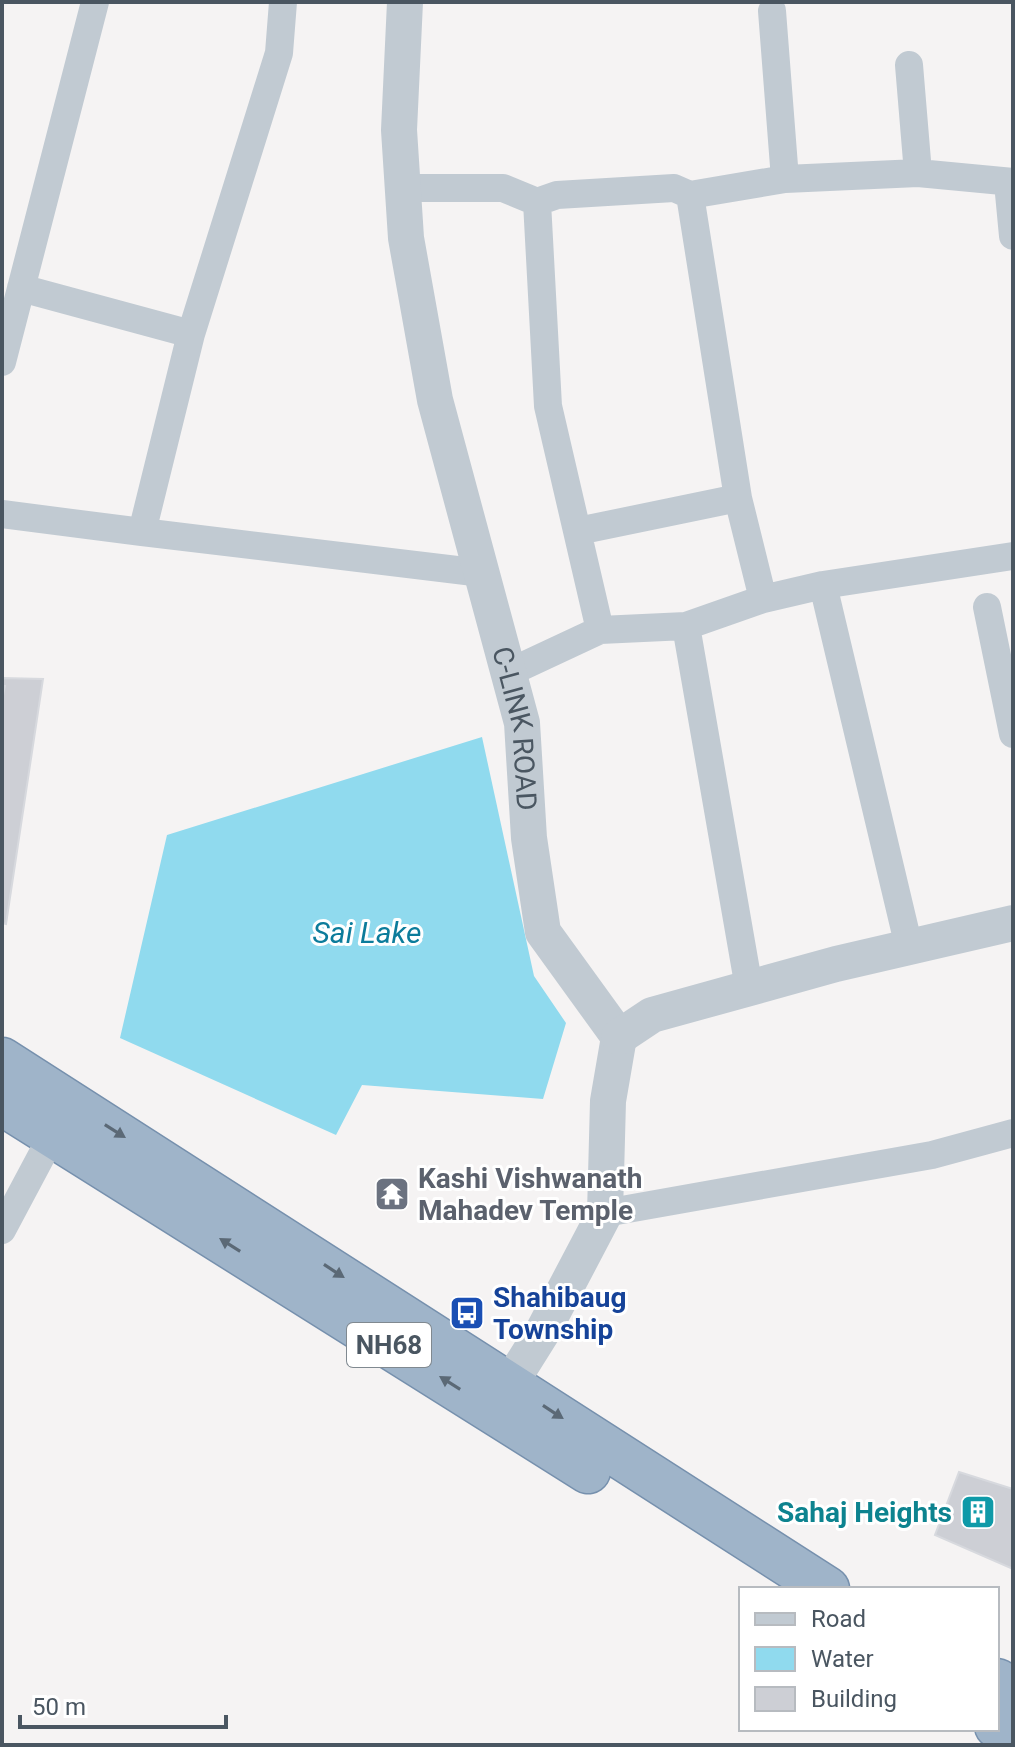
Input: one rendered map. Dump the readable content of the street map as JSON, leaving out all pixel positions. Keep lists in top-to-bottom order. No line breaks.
{"streets":{"highway":["NH68"],"street":["C-LINK ROAD"]},"water":["Sai Lake"],"places":{"temple":["Kashi Vishwanath Mahadev Temple"],"bus stop":["Shahibaug Township"],"building":["Sahaj Heights"]},"legend":["Road","Water","Building"],"scale_bar":"50 m"}
